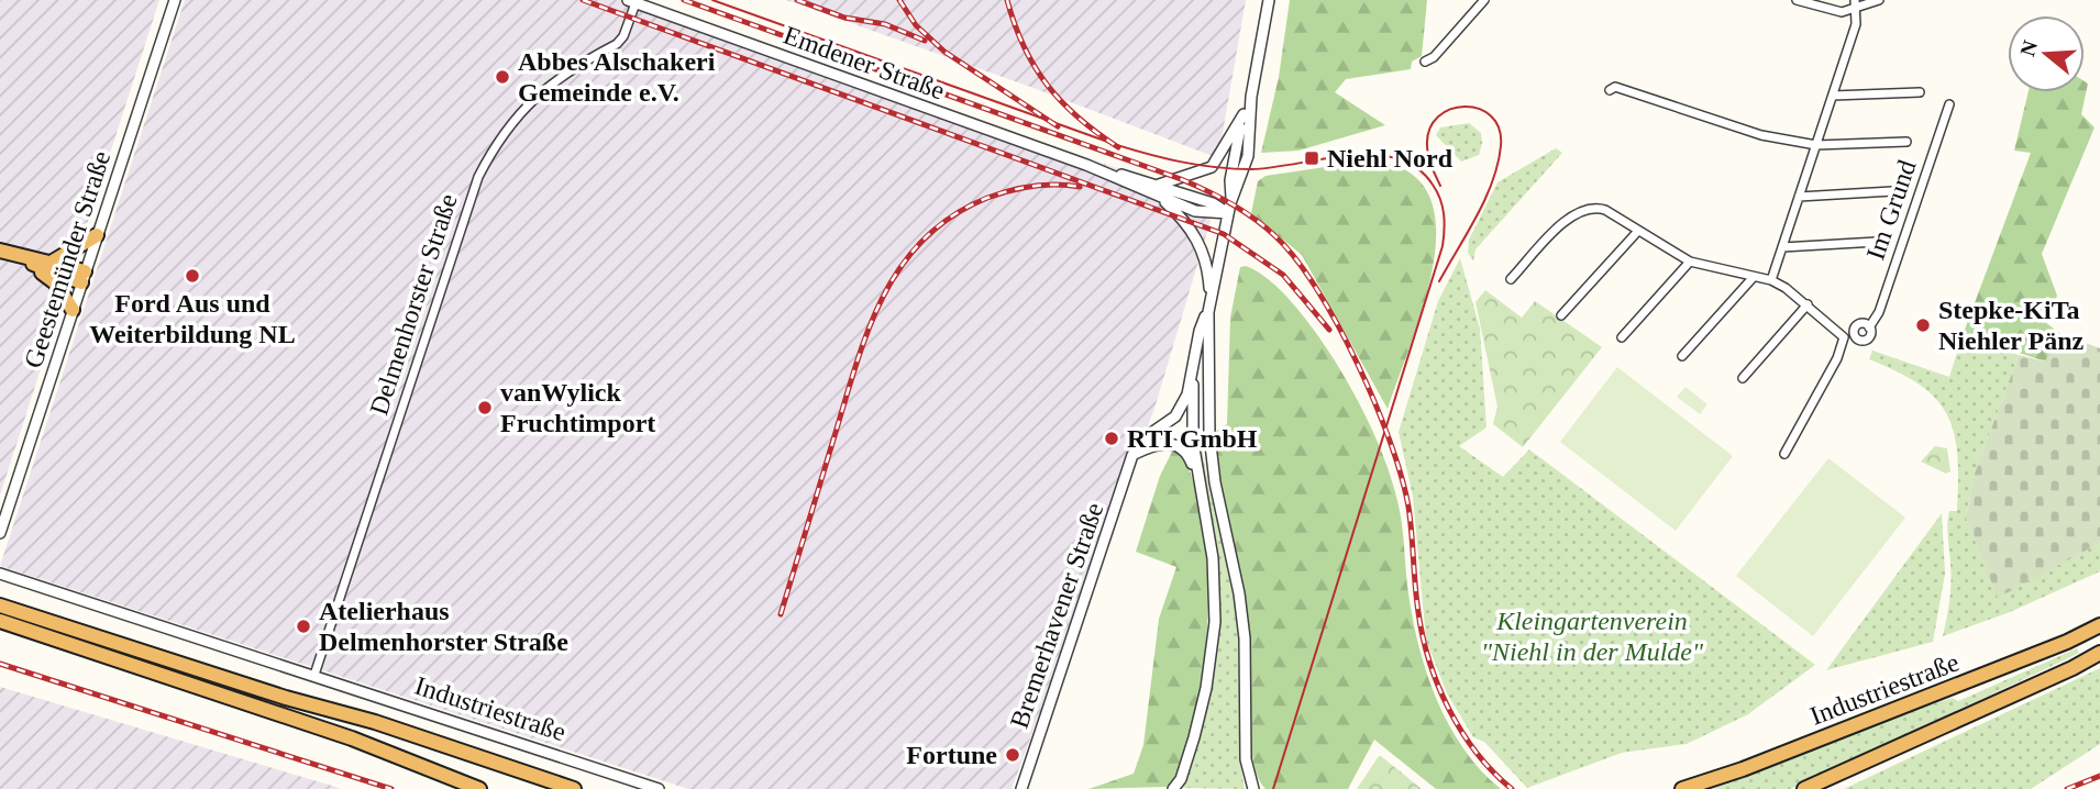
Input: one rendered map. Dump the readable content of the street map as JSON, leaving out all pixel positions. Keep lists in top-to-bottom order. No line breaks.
{"streets":{"highway":["Industriestraße"],"street":["Emdener Straße","Im Grund","Geestemünder Straße","Delmenhorster Straße","Bremerhavener Straße"]},"crossings":[["Emdener Straße","Delmenhorster Straße"],["Delmenhorster Straße","Industriestraße"]],"parks":["Kleingartenverein \"Niehl in der Mulde\""],"places":{"other":["Abbes Alschakeri Gemeinde e.V.","Ford Aus und Weiterbildung NL","Stepke-KiTa Niehler Pänz","vanWylick Fruchtimport","RTI GmbH","Atelierhaus Delmenhorster Straße","Fortune"],"transit":["Niehl Nord"]},"north":"left"}
